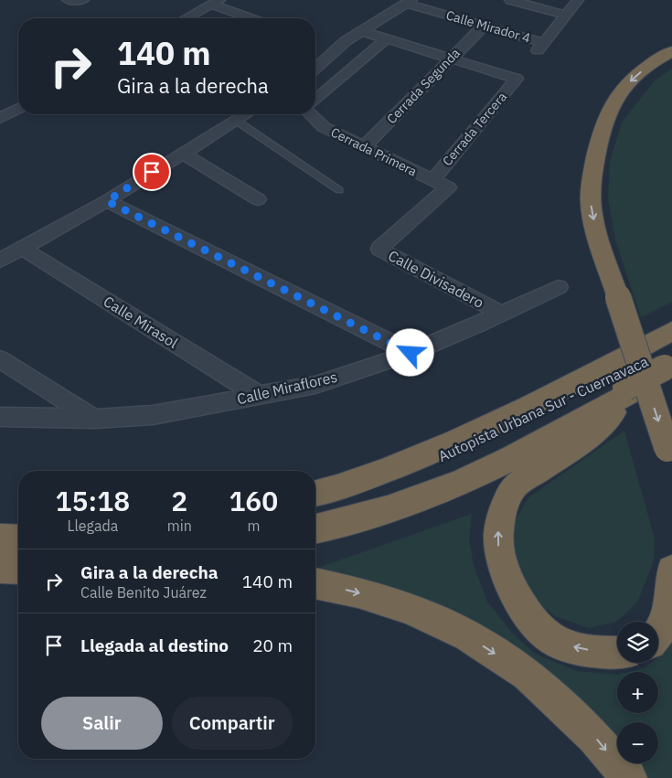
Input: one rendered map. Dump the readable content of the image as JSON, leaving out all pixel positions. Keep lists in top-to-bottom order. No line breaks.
{"streets":{"highway":["Autopista Urbana Sur - Cuernavaca"],"street":["Calle Mirador 4","Cerrada Segunda","Cerrada Tercera","Cerrada Primera","Calle Divisadero","Calle Mirasol","Calle Miraflores"]},"crossings":[["Calle Mirador 4","Cerrada Segunda"],["Cerrada Segunda","Cerrada Tercera"],["Cerrada Segunda","Cerrada Primera"],["Cerrada Tercera","Cerrada Primera"],["Cerrada Tercera","Calle Divisadero"],["Cerrada Primera","Calle Divisadero"],["Calle Divisadero","Calle Miraflores"],["Calle Mirasol","Calle Miraflores"]],"page":{"turn":["140 m","Gira a la derecha"],"eta":["15:18","Llegada","2","min","160","m"],"list":[{"name":"Gira a la derecha","note":"Calle Benito Juárez","value":"140 m"},{"name":"Llegada al destino","value":"20 m"}],"map_buttons":["+","−"],"buttons":["Salir","Compartir"]}}
